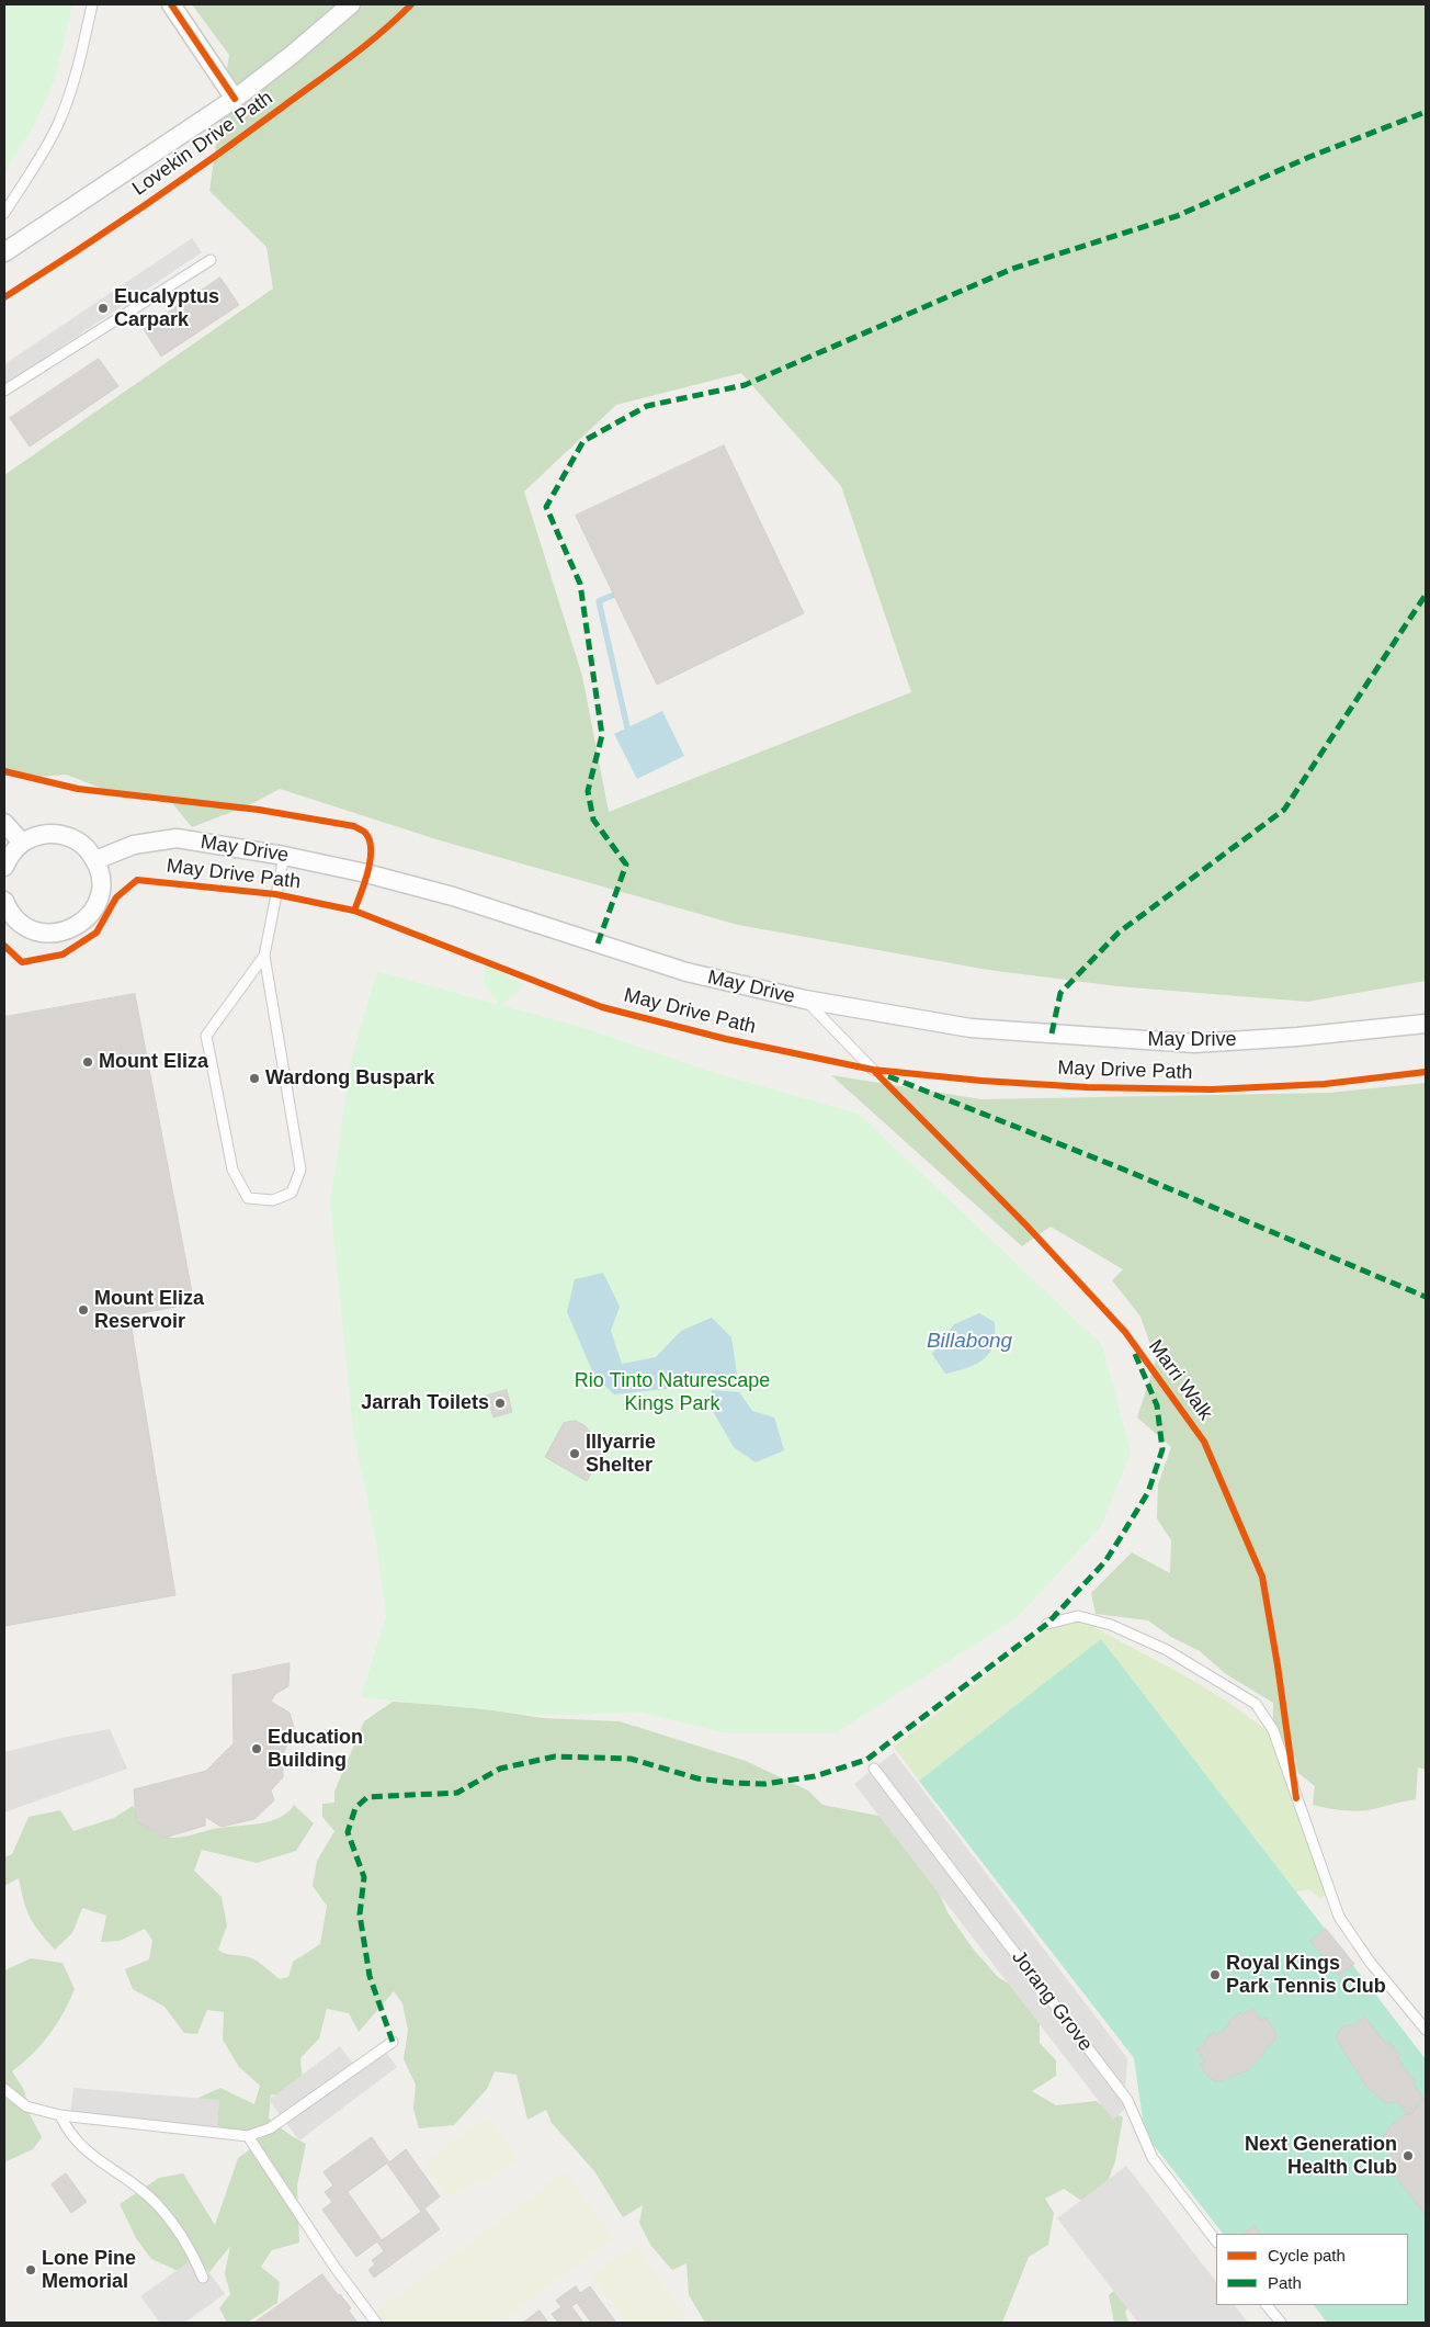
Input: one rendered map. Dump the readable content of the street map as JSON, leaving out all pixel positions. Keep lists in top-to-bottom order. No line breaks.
{"streets":{"street":["May Drive"],"lane":["Jorang Grove"],"cycle path":["Lovekin Drive Path","May Drive Path","Marri Walk"]},"water":["Billabong"],"parks":["Rio Tinto Naturescape Kings Park"],"places":["Eucalyptus Carpark","Mount Eliza","Wardong Buspark","Mount Eliza Reservoir","Jarrah Toilets","Illyarrie Shelter","Education Building","Royal Kings Park Tennis Club","Next Generation Health Club","Lone Pine Memorial"],"legend":["Cycle path","Path"]}
